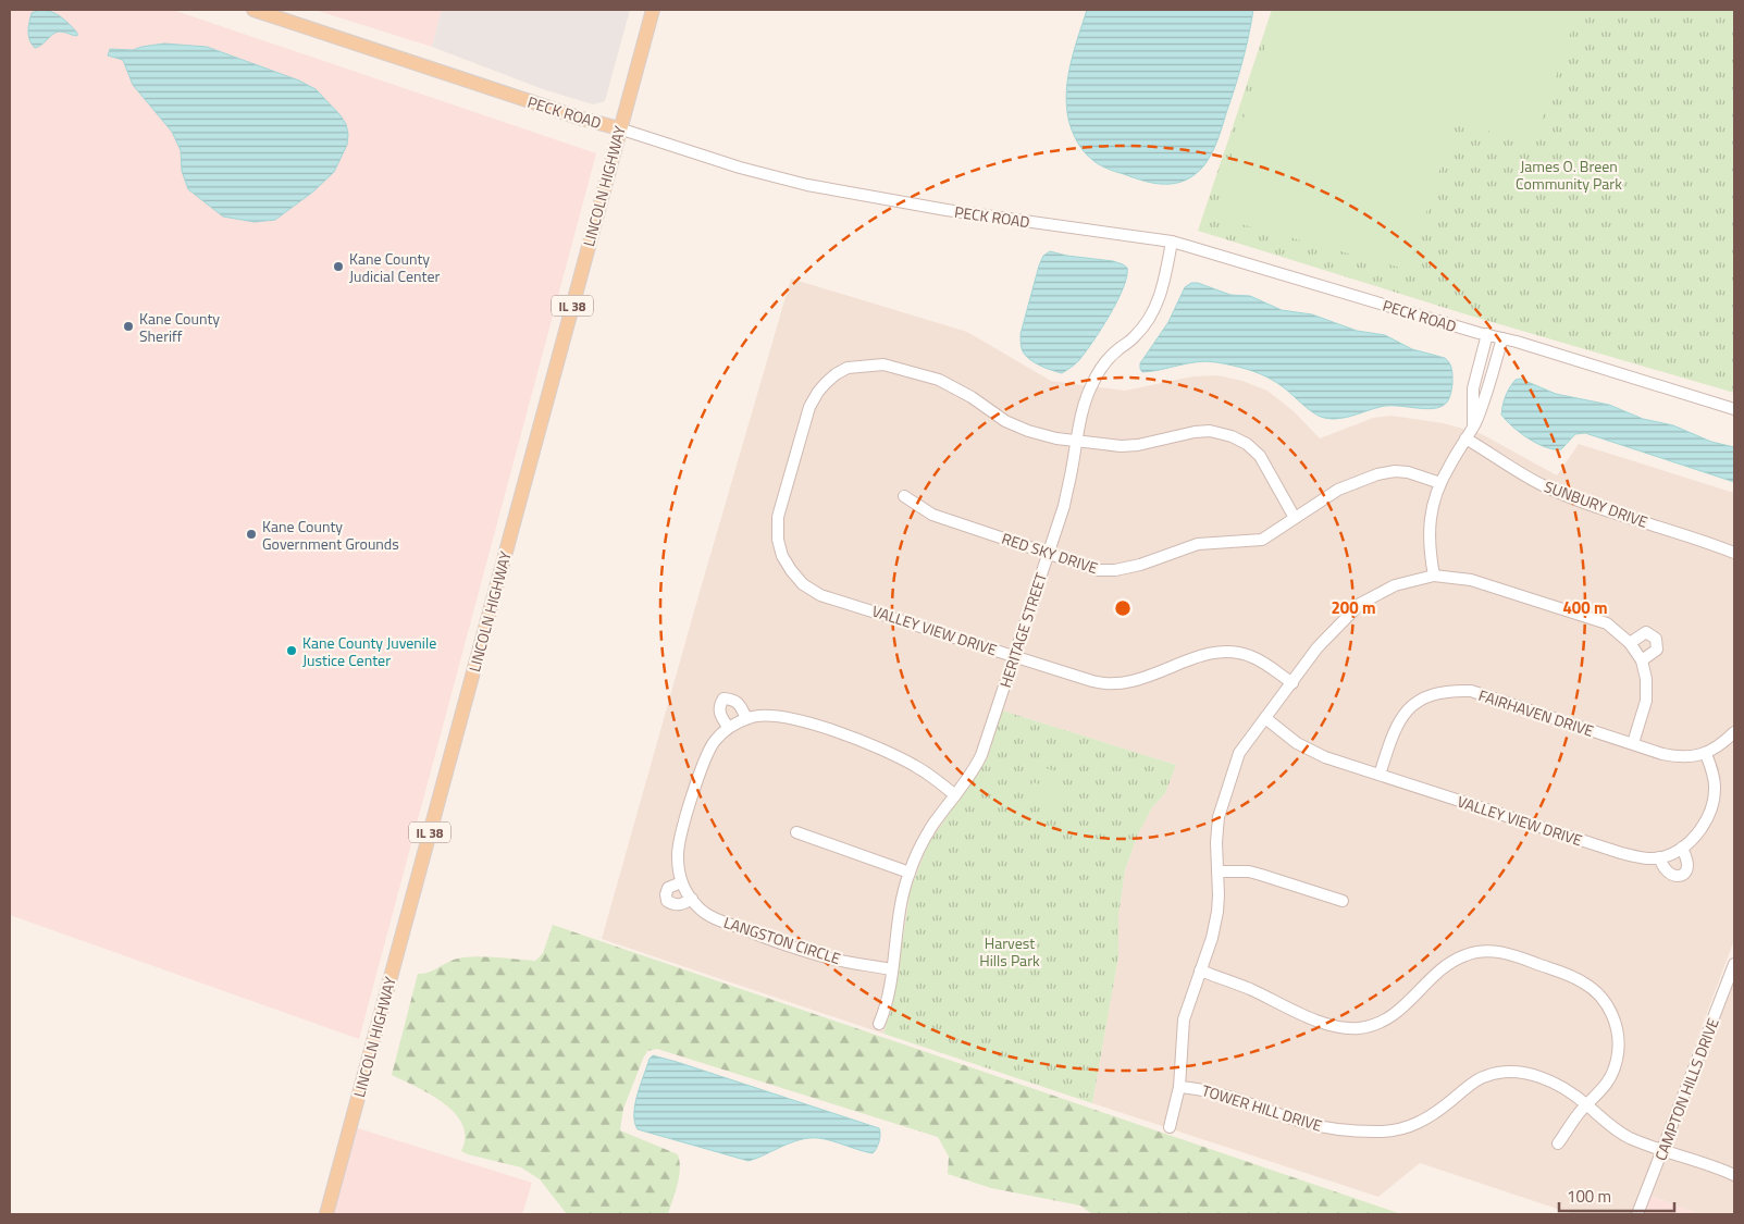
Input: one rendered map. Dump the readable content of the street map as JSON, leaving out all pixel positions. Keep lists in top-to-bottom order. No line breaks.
{"streets":{"main road":["PECK ROAD","LINCOLN HIGHWAY","IL 38"],"street":["SUNBURY DRIVE","RED SKY DRIVE","VALLEY VIEW DRIVE","HERITAGE STREET","FAIRHAVEN DRIVE","LANGSTON CIRCLE","CAMPTON HILLS DRIVE","TOWER HILL DRIVE"]},"crossings":[["PECK ROAD","LINCOLN HIGHWAY"],["PECK ROAD","HERITAGE STREET"],["RED SKY DRIVE","VALLEY VIEW DRIVE"],["RED SKY DRIVE","HERITAGE STREET"],["VALLEY VIEW DRIVE","HERITAGE STREET"],["VALLEY VIEW DRIVE","FAIRHAVEN DRIVE"],["HERITAGE STREET","LANGSTON CIRCLE"],["CAMPTON HILLS DRIVE","TOWER HILL DRIVE"]],"parks":["James O. Breen Community Park","Harvest Hills Park"],"places":["Kane County Judicial Center","Kane County Sheriff","Kane County Government Grounds","Kane County Juvenile Justice Center"],"scale_bar":"100 m","rings":["200 m","400 m"]}
